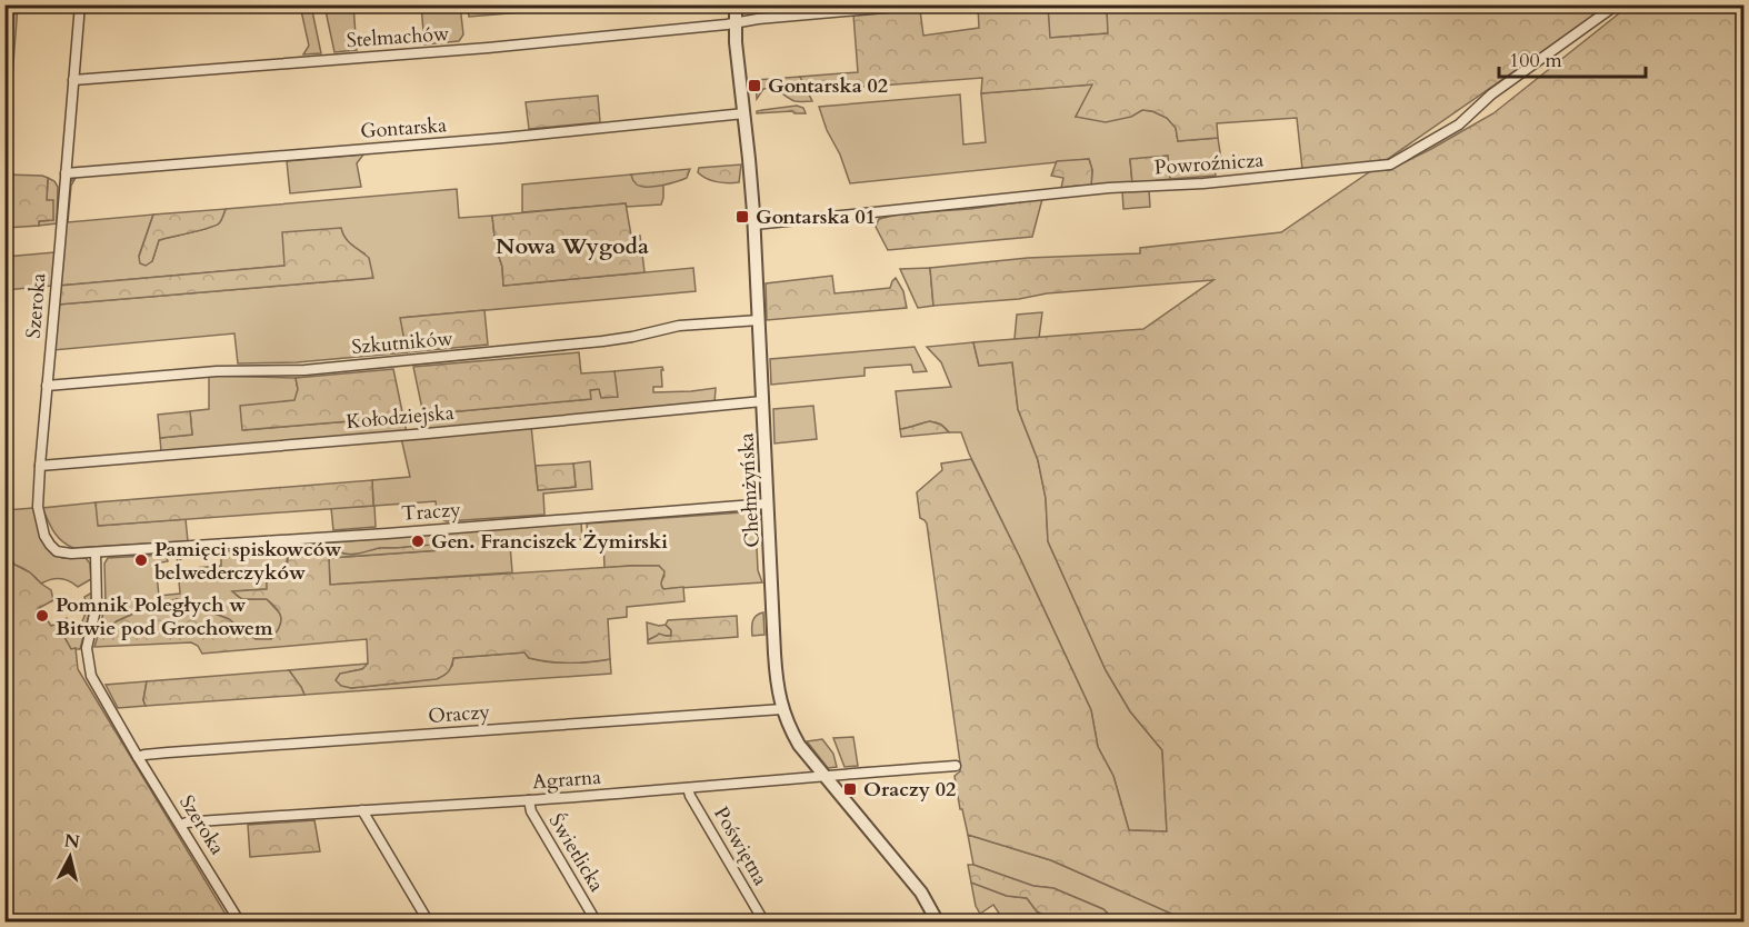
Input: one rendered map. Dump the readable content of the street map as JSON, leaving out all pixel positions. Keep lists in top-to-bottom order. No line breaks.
{"streets":{"street":["Stelmachów","Gontarska","Powroźnicza","Szeroka","Szkutników","Kołodziejska","Chełmżyńska","Traczy","Oraczy","Agrarna","Poświętna","Świetlicka"]},"crossings":[["Stelmachów","Szeroka"],["Stelmachów","Chełmżyńska"],["Gontarska","Szeroka"],["Gontarska","Chełmżyńska"],["Powroźnicza","Chełmżyńska"],["Szeroka","Szkutników"],["Szeroka","Kołodziejska"],["Szeroka","Traczy"],["Szeroka","Oraczy"],["Szeroka","Agrarna"],["Szkutników","Chełmżyńska"],["Kołodziejska","Chełmżyńska"],["Chełmżyńska","Traczy"],["Chełmżyńska","Oraczy"],["Chełmżyńska","Agrarna"],["Agrarna","Poświętna"],["Agrarna","Świetlicka"]],"districts":["Nowa Wygoda"],"places":{"transit":["Gontarska 02","Gontarska 01","Oraczy 02"],"other":["Gen. Franciszek Żymirski","Pamięci spiskowców belwederczyków","Pomnik Poległych w Bitwie pod Grochowem"]},"scale_bar":"100 m","north":"top"}
